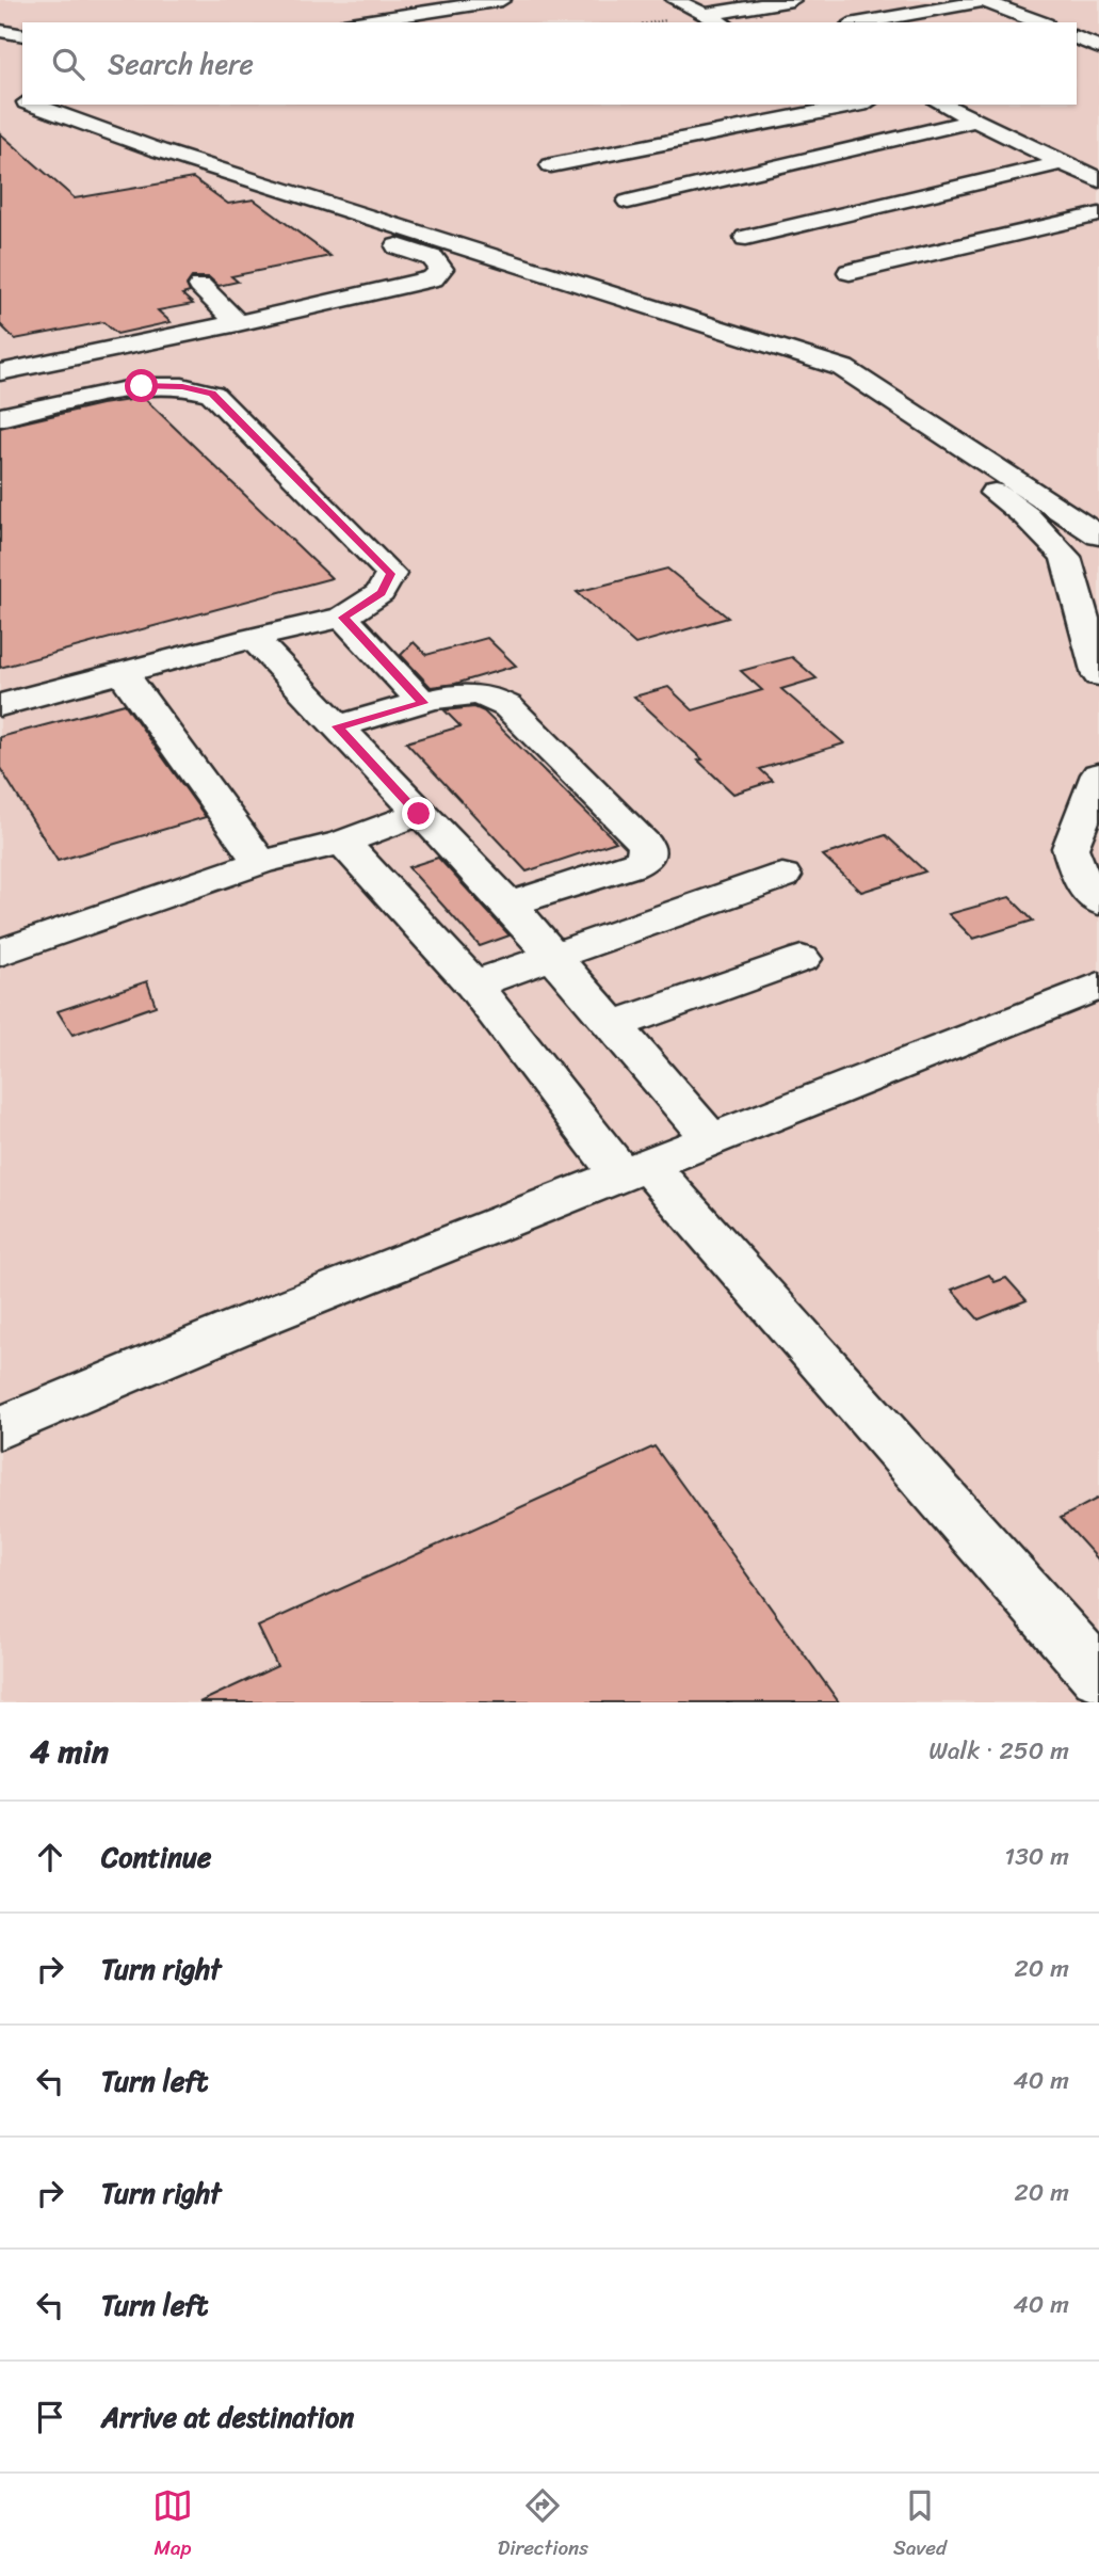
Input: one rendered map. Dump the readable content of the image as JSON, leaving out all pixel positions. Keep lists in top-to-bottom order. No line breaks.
{"page":{"search":"Search here","heading":["4 min","Walk · 250 m"],"list":[["Continue","130 m"],["Turn right","20 m"],["Turn left","40 m"],["Turn right","20 m"],["Turn left","40 m"],"Arrive at destination"],"nav":["Map","Directions","Saved"]}}
